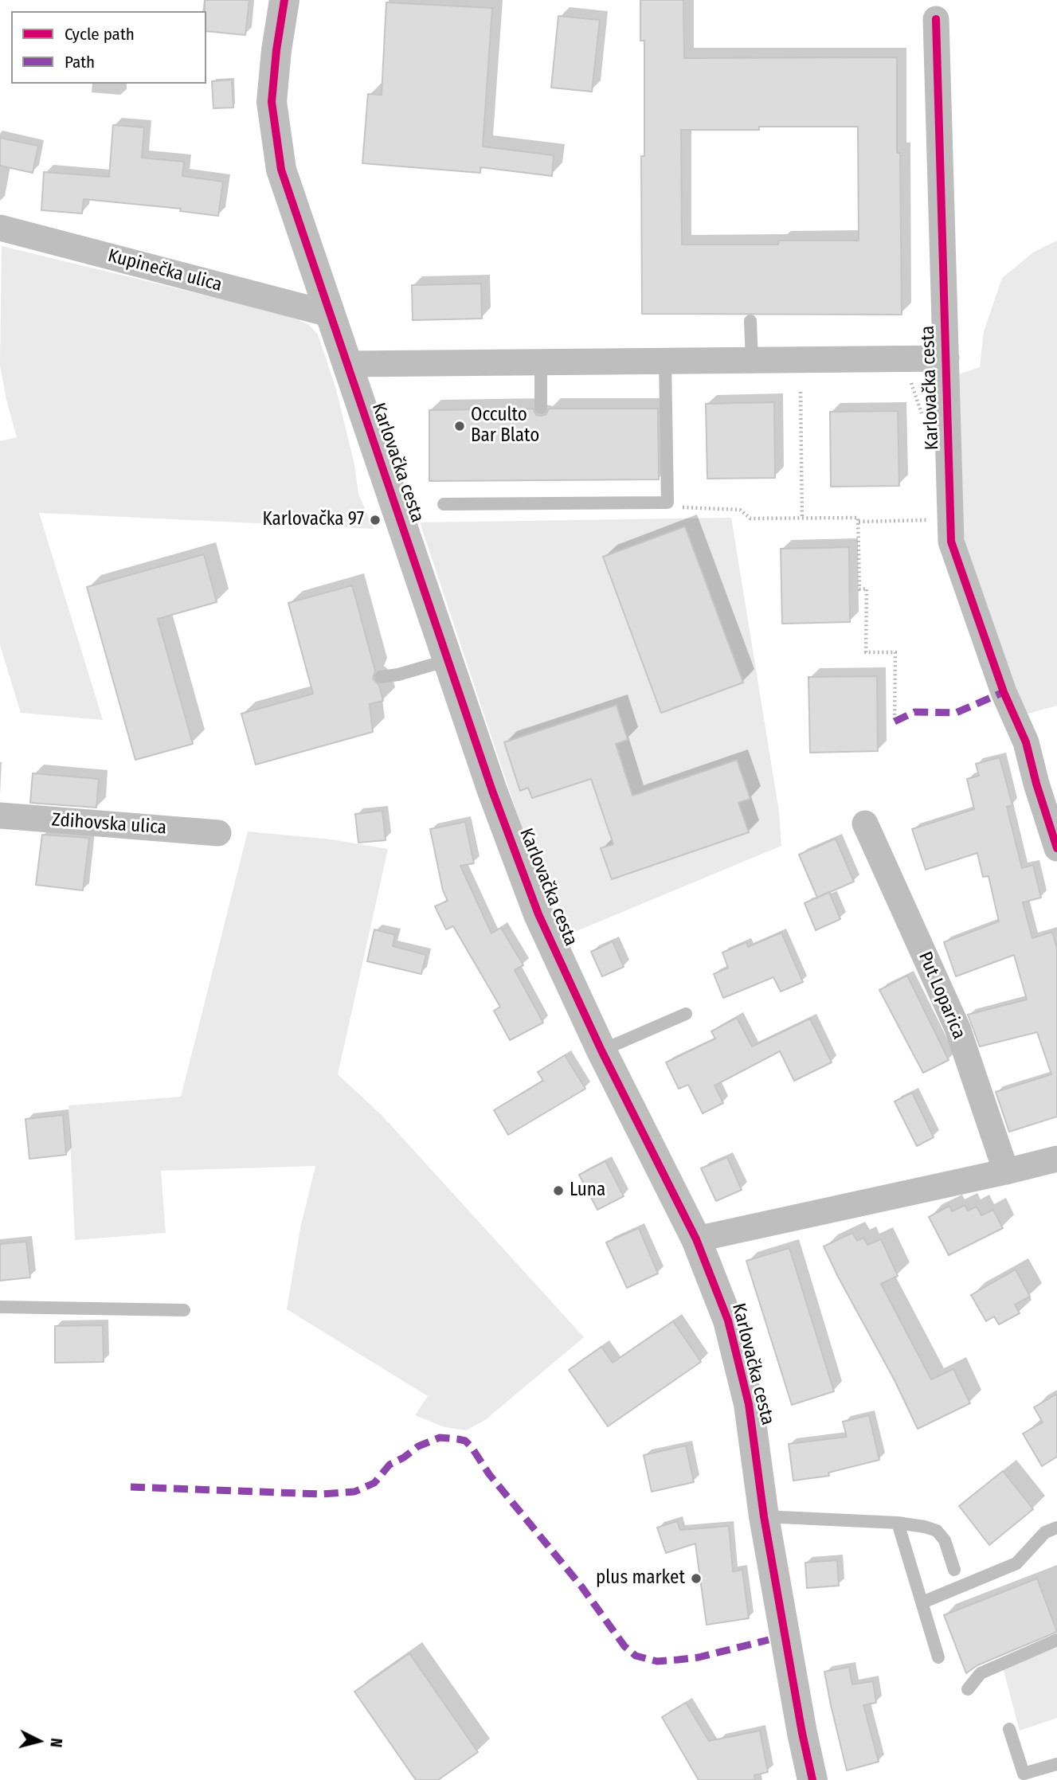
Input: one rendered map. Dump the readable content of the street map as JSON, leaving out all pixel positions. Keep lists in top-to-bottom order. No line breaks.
{"streets":{"street":["Kupinečka ulica","Karlovačka cesta","Zdihovska ulica","Put Loparica"]},"crossings":[["Kupinečka ulica","Karlovačka cesta"]],"places":["Occulto Bar Blato","Karlovačka 97","Luna","plus market"],"legend":["Cycle path","Path"],"north":"right"}
